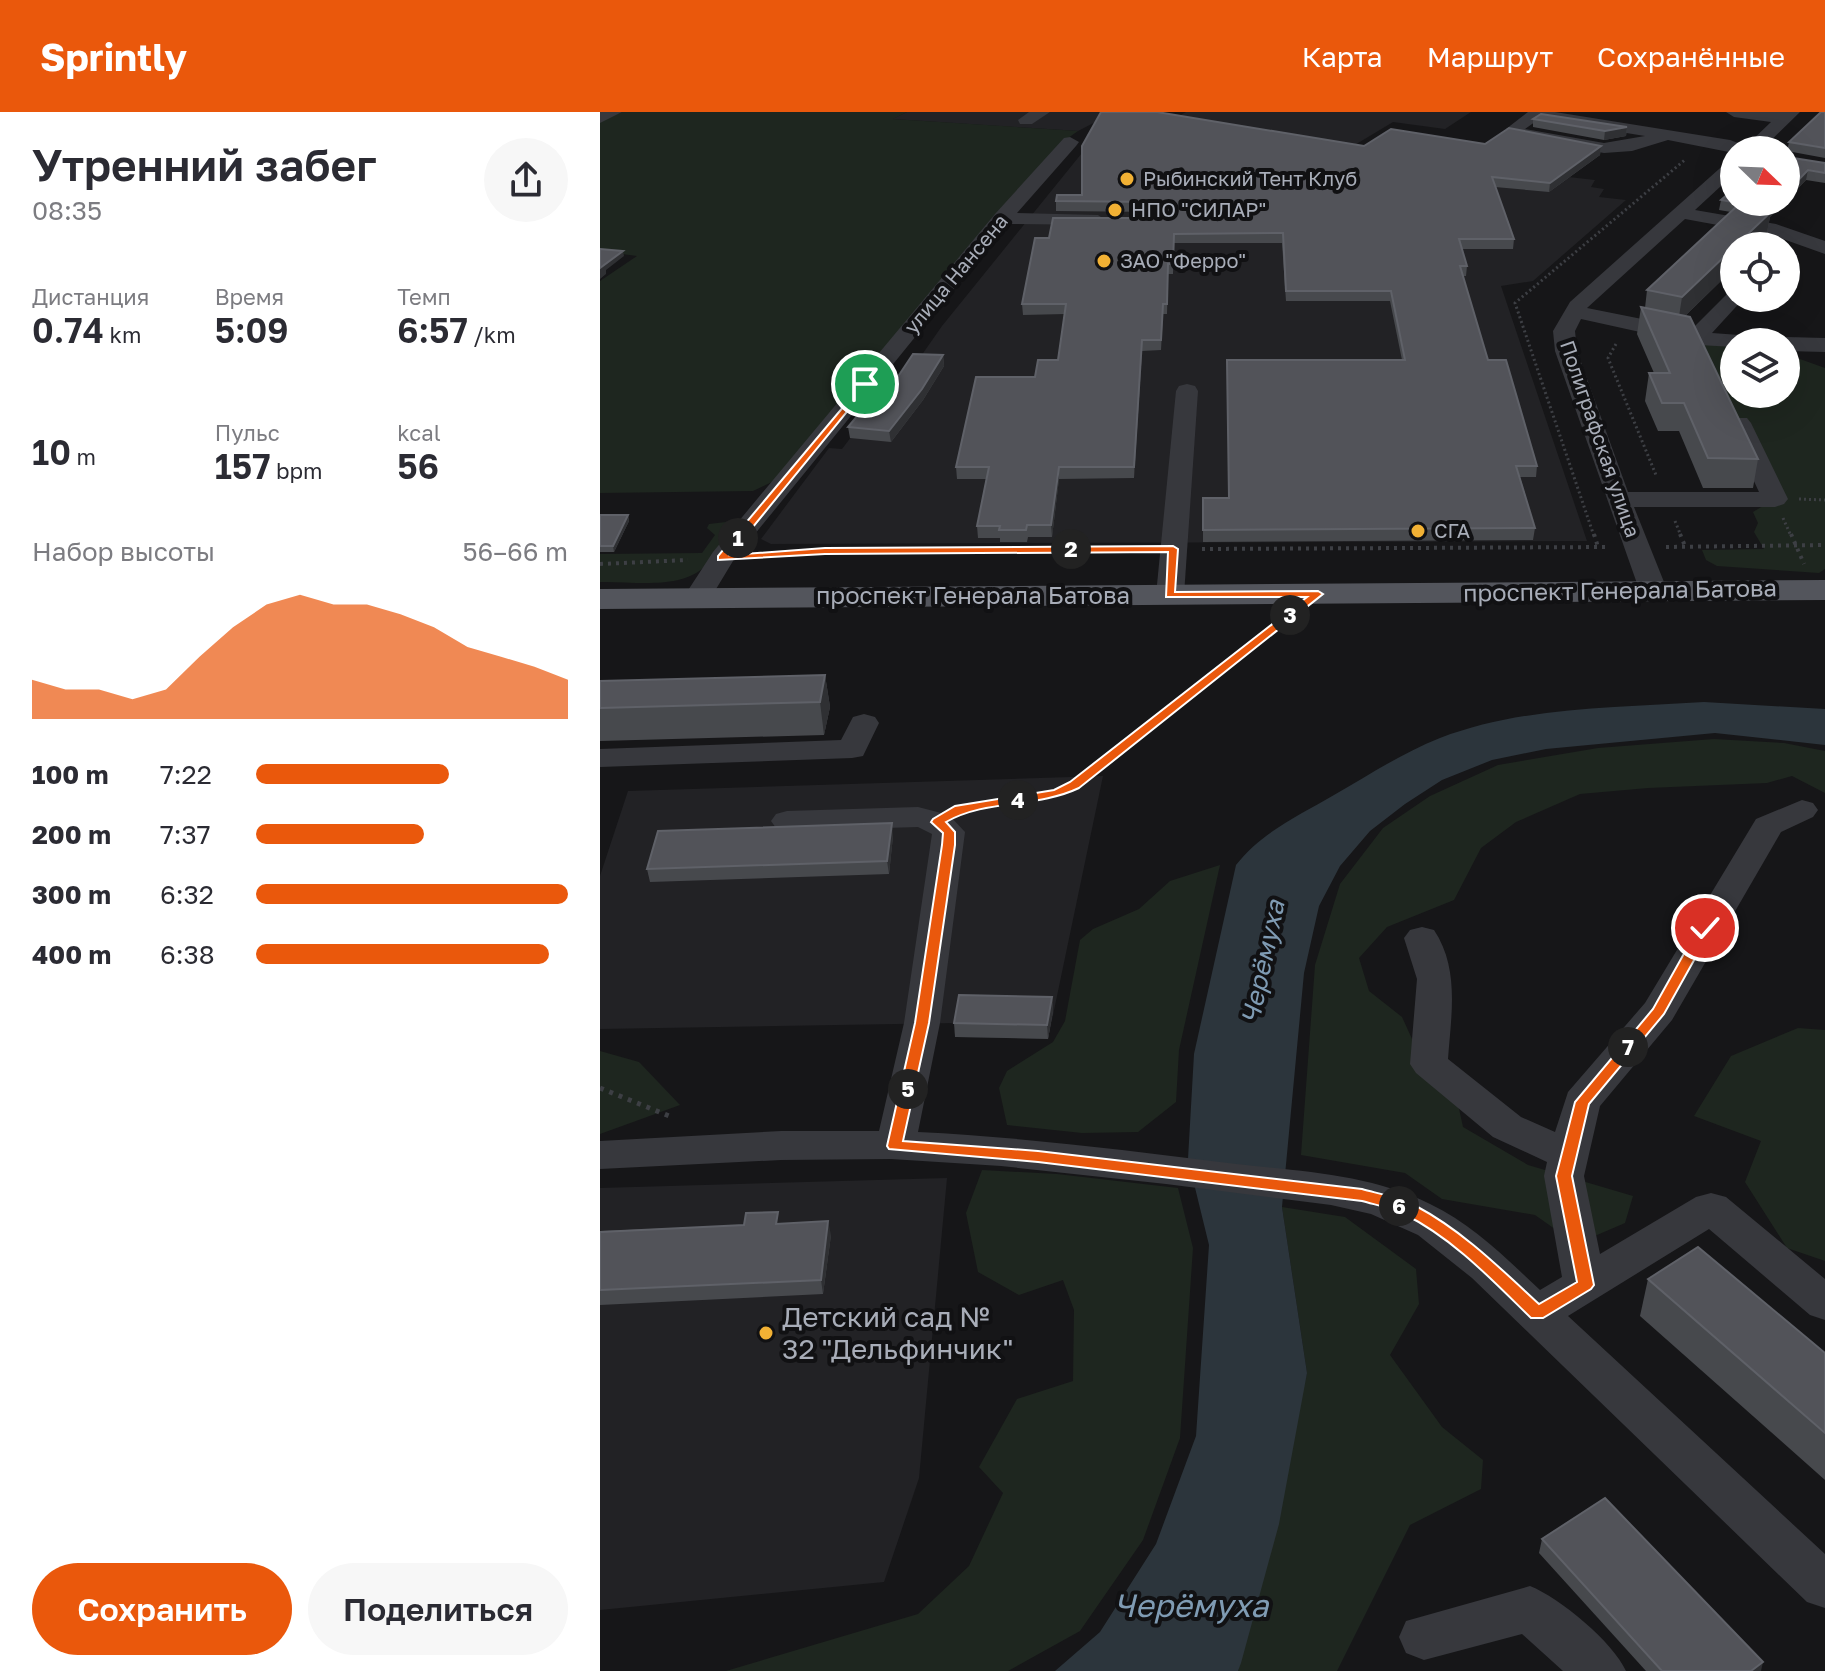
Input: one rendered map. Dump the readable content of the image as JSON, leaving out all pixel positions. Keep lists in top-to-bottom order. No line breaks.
{"streets":{"main road":["проспект Генерала Батова"],"street":["улица Нансена","Полиграфская улица"]},"crossings":[["улица Нансена","проспект Генерала Батова"],["Полиграфская улица","проспект Генерала Батова"]],"water":["Черёмуха"],"places":["Рыбинский Тент Клуб","НПО \"СИЛАР\"","ЗАО \"Ферро\"","СГА","Детский сад № 32 \"Дельфинчик\""],"north":"bottom right","page":{"header":"Sprintly","nav":["Карта","Маршрут","Сохранённые"],"heading":["Утренний забег","08:35"],"stats":[["Дистанция","0.74 km"],["Время","5:09"],["Темп","6:57 /km"],["10 m"],["Пульс","157 bpm"],["kcal","56"]],"pins":["1","2","3","4","7","5","6"],"chart":["Набор высоты","56–66 m"],"list":[{"name":"100 m","note":"7:22"},{"name":"200 m","note":"7:37"},{"name":"300 m","note":"6:32"},{"name":"400 m","note":"6:38"}],"buttons":["Сохранить","Поделиться"]}}
